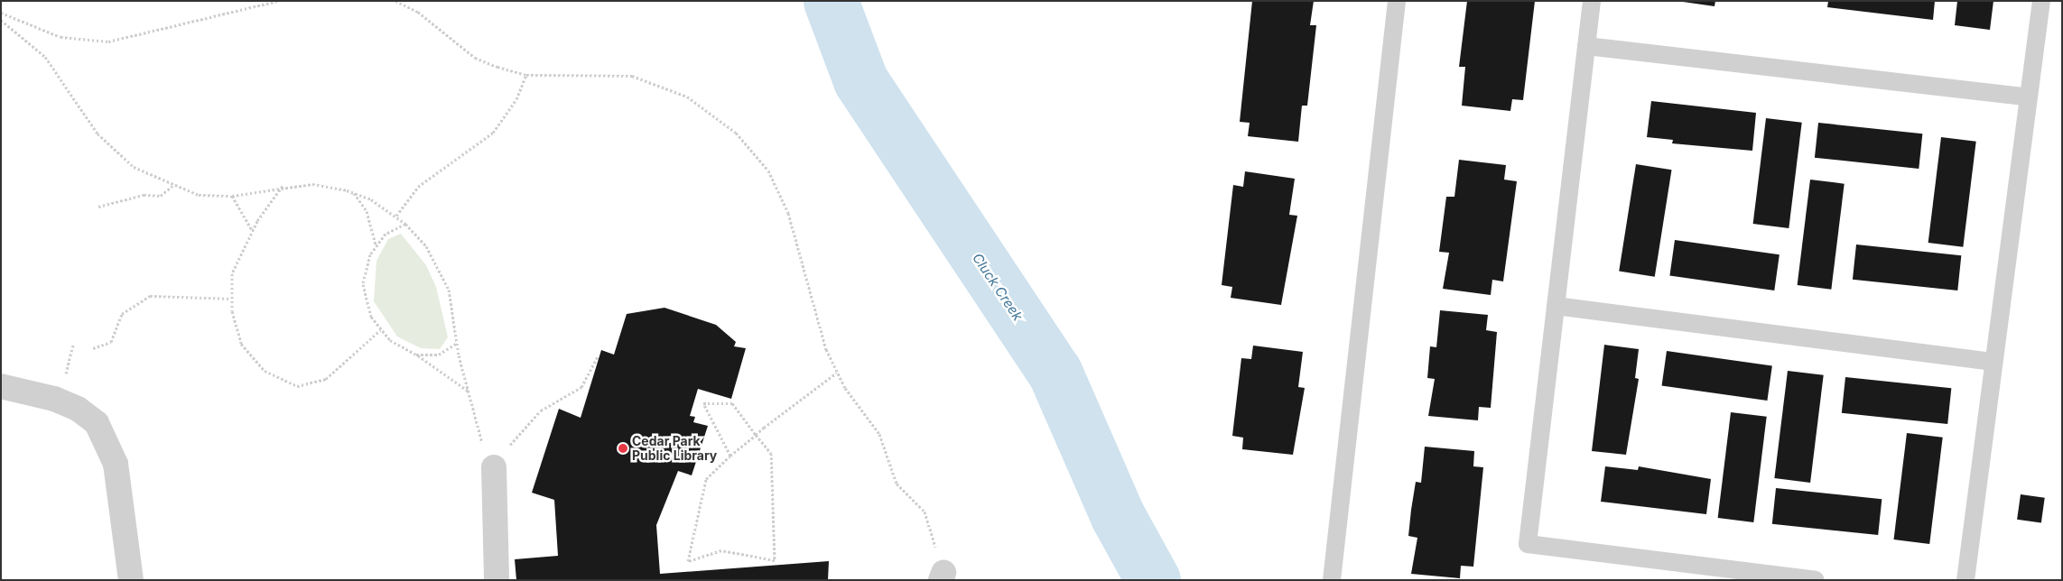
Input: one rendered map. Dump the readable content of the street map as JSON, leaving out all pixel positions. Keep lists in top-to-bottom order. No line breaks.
{"water":["Cluck Creek"],"places":["Cedar Park Public Library"]}
